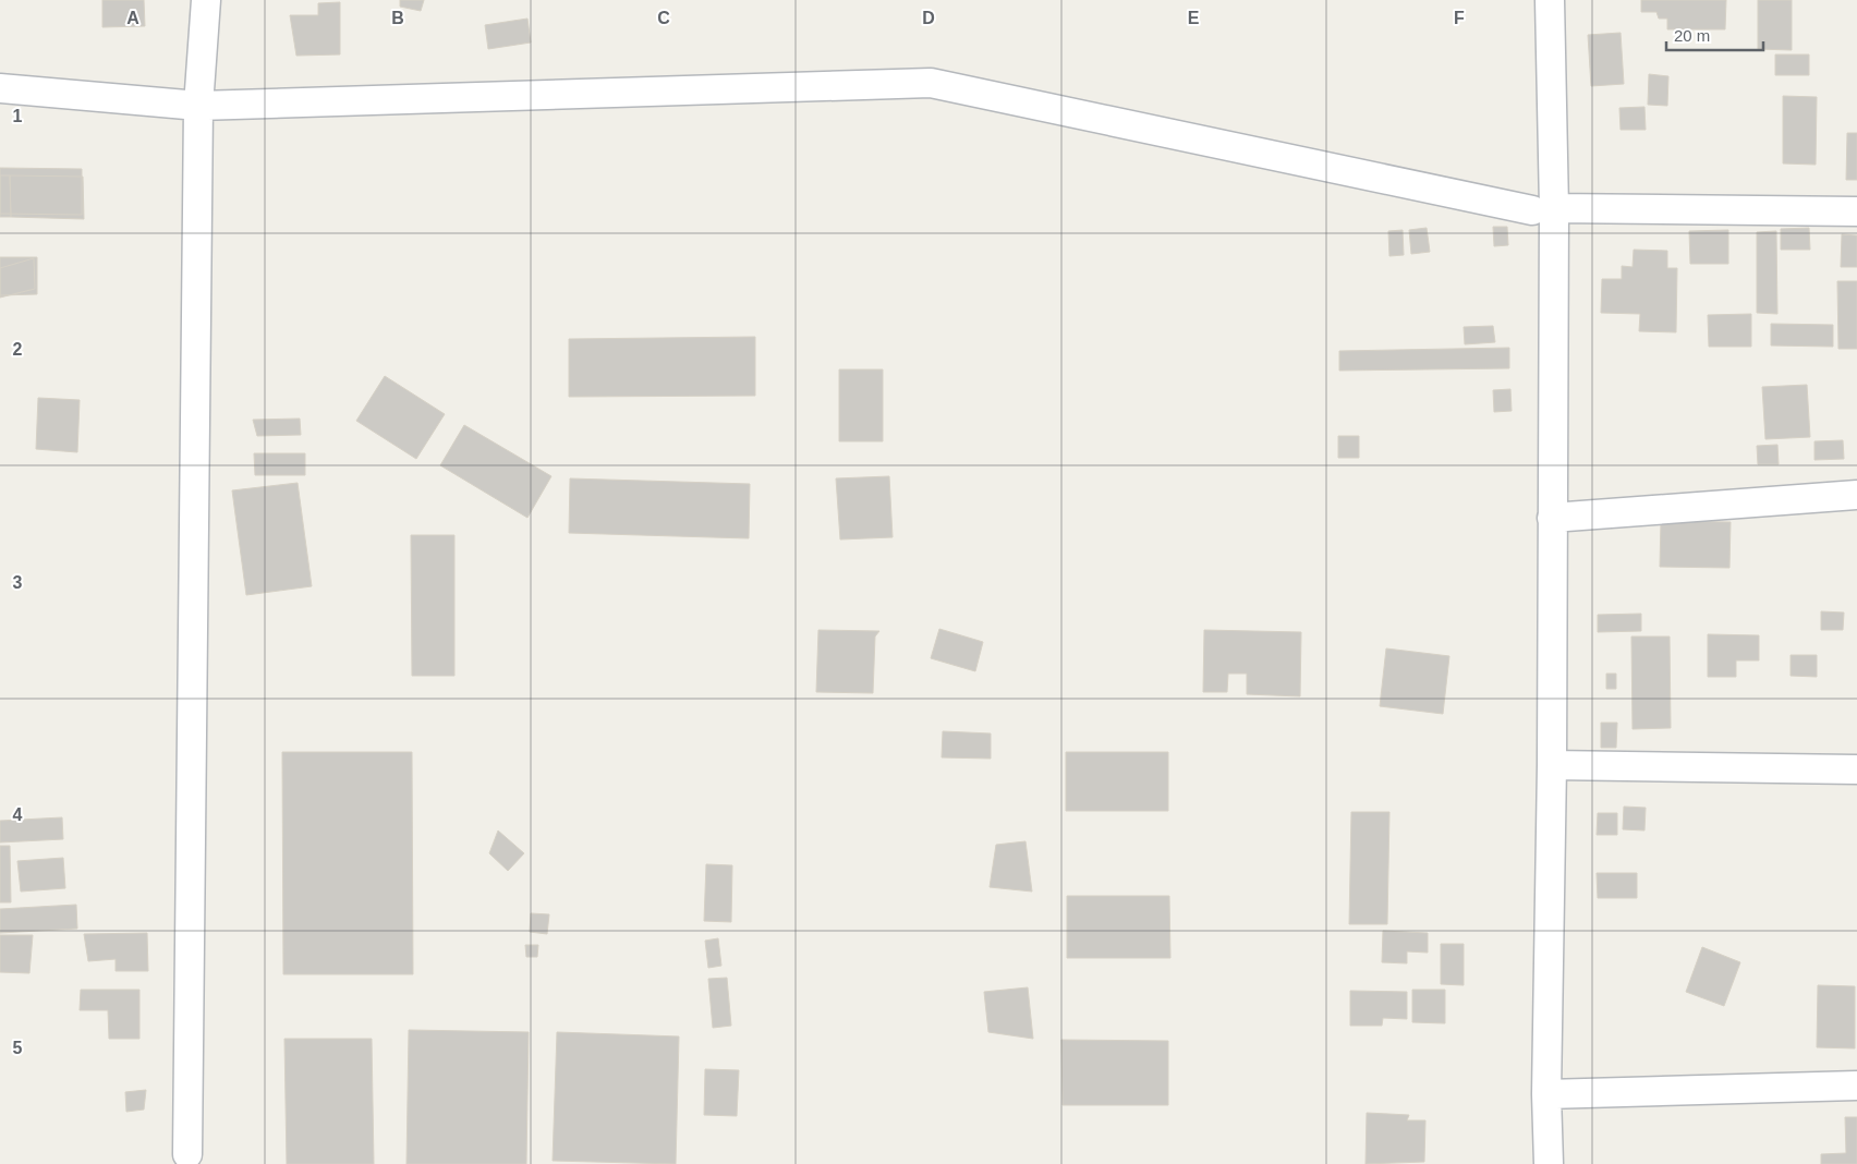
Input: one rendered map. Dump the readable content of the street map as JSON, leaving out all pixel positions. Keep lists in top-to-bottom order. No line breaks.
{"scale_bar":"20 m","grid":{"columns":["A","B","C","D","E","F"],"rows":["1","2","3","4","5"]}}
